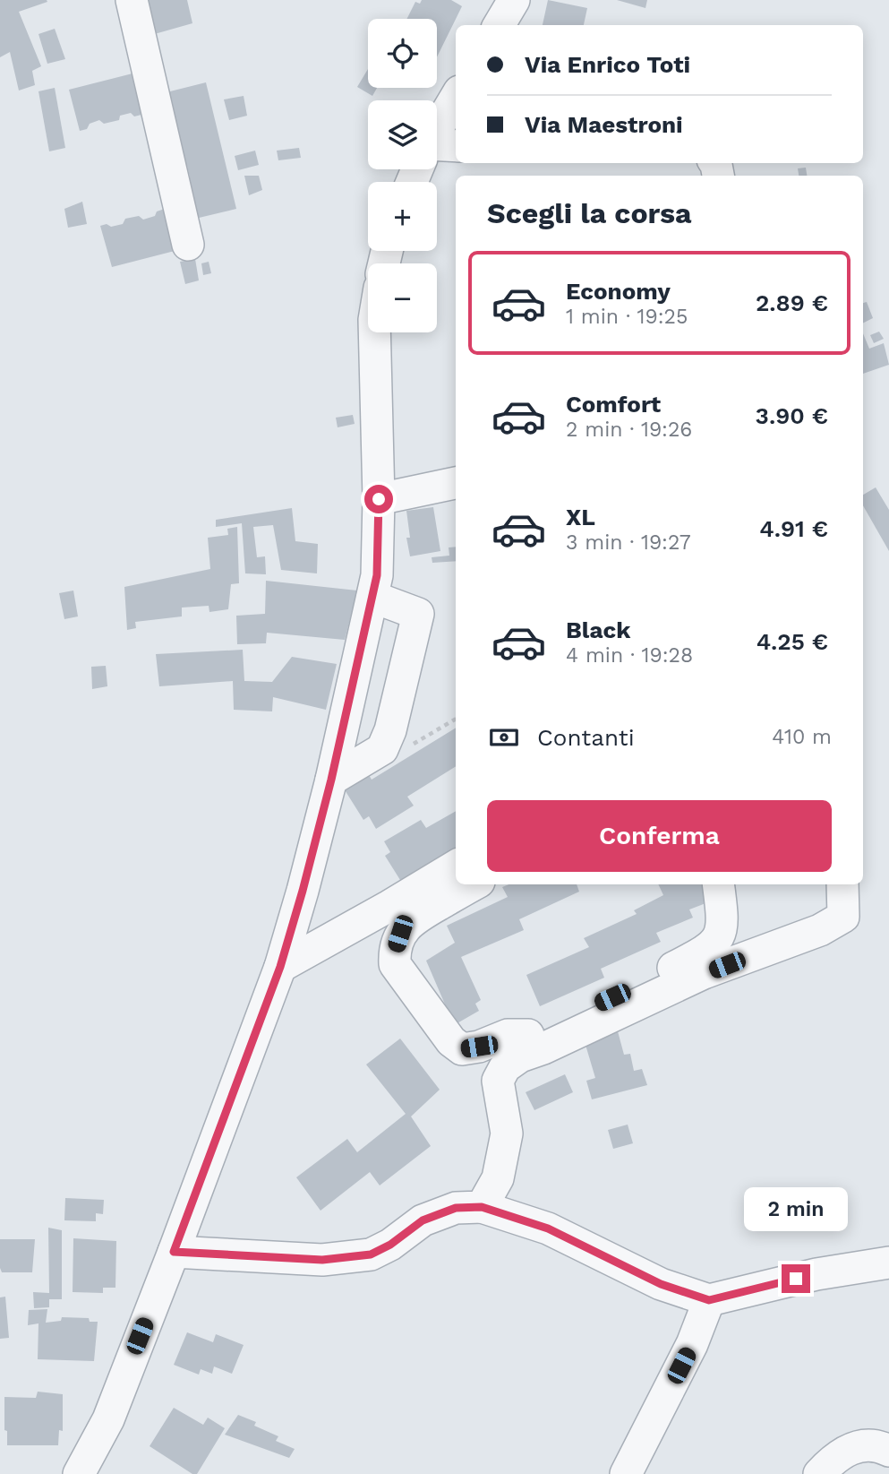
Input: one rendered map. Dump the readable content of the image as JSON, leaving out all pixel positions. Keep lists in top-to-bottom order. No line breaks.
{"page":{"map_buttons":["+","−"],"banner":["Via Enrico Toti","Via Maestroni"],"heading":"Scegli la corsa","list":[{"name":"Economy","note":"1 min · 19:25","value":"2.89 €"},{"name":"Comfort","note":"2 min · 19:26","value":"3.90 €"},{"name":"XL","note":"3 min · 19:27","value":"4.91 €"},{"name":"Black","note":"4 min · 19:28","value":"4.25 €"}],"pay":["Contanti","410 m"],"buttons":"Conferma","bubble":"2 min"}}
